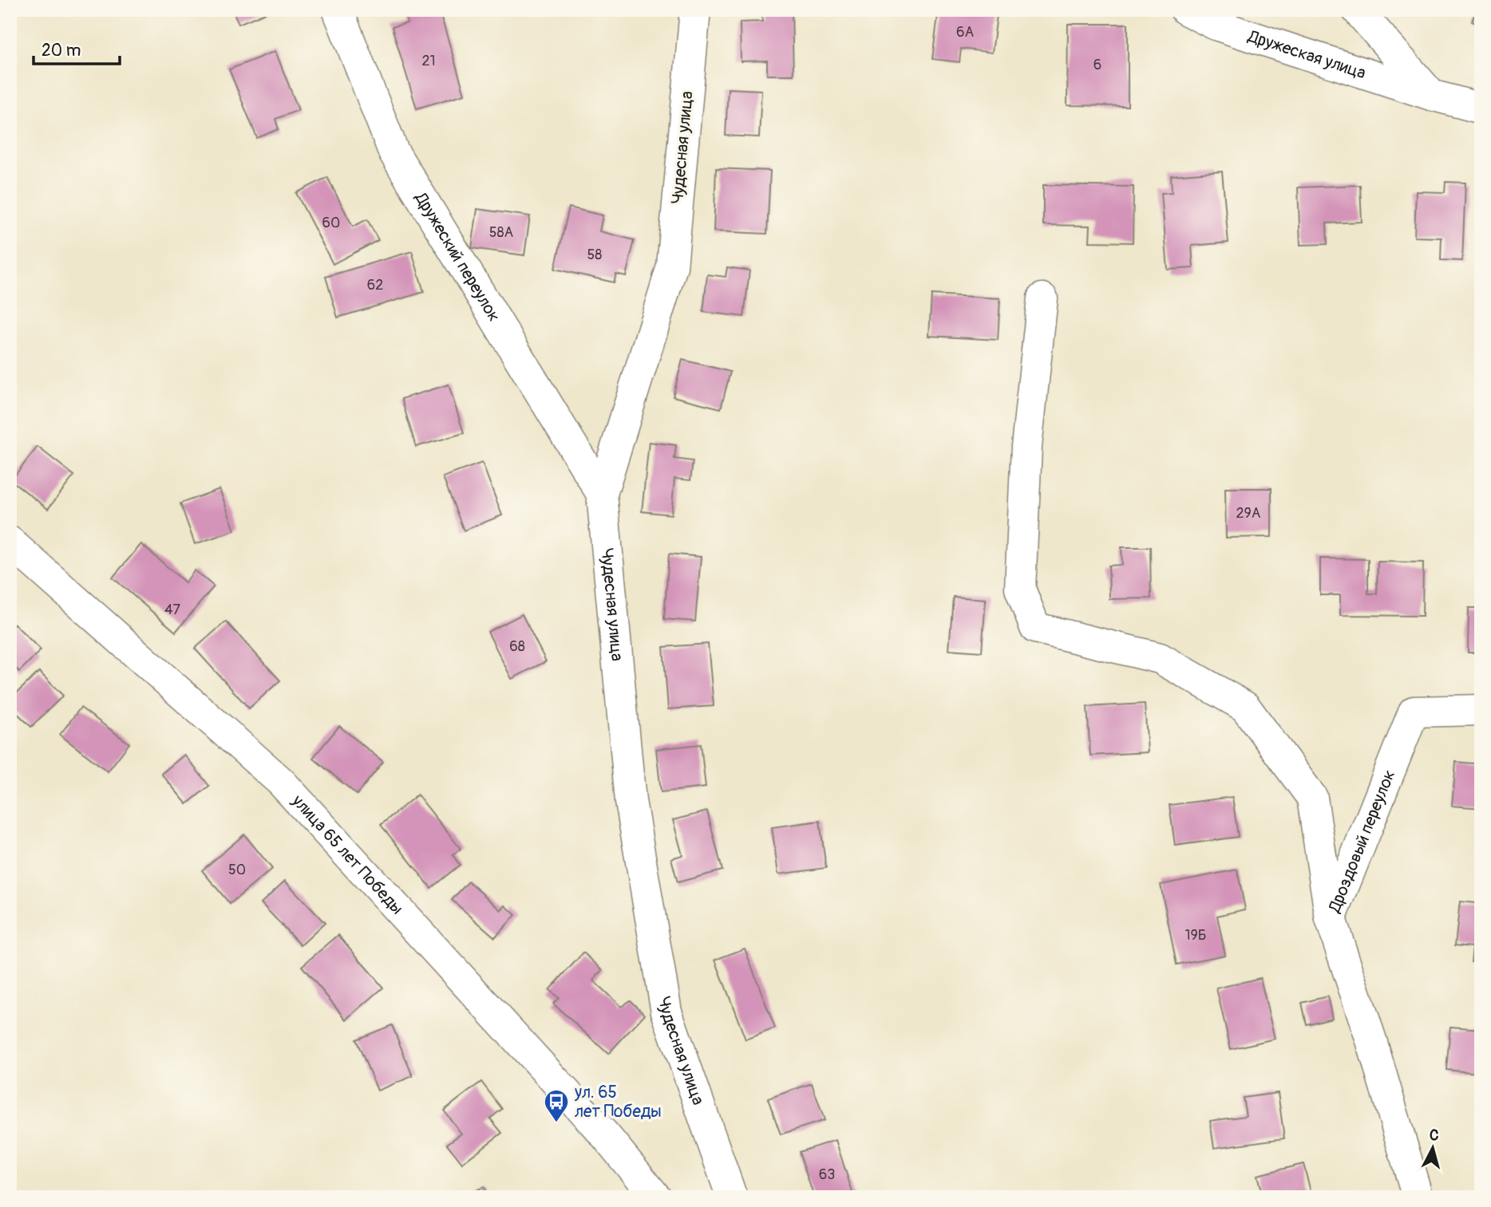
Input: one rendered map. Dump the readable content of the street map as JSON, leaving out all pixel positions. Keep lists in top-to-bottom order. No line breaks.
{"streets":{"street":["Дружеская улица","Чудесная улица","Дружеский переулок","Дроздовый переулок","улица 65 лет Победы"]},"crossings":[["Чудесная улица","Дружеский переулок"]],"places":{"bus stop":["ул. 65 лет Победы"]},"house_numbers":["6А","21","6","60","58А","58","62","29А","47","68","50","19Б","63"],"scale_bar":"20 m","north":"top"}
